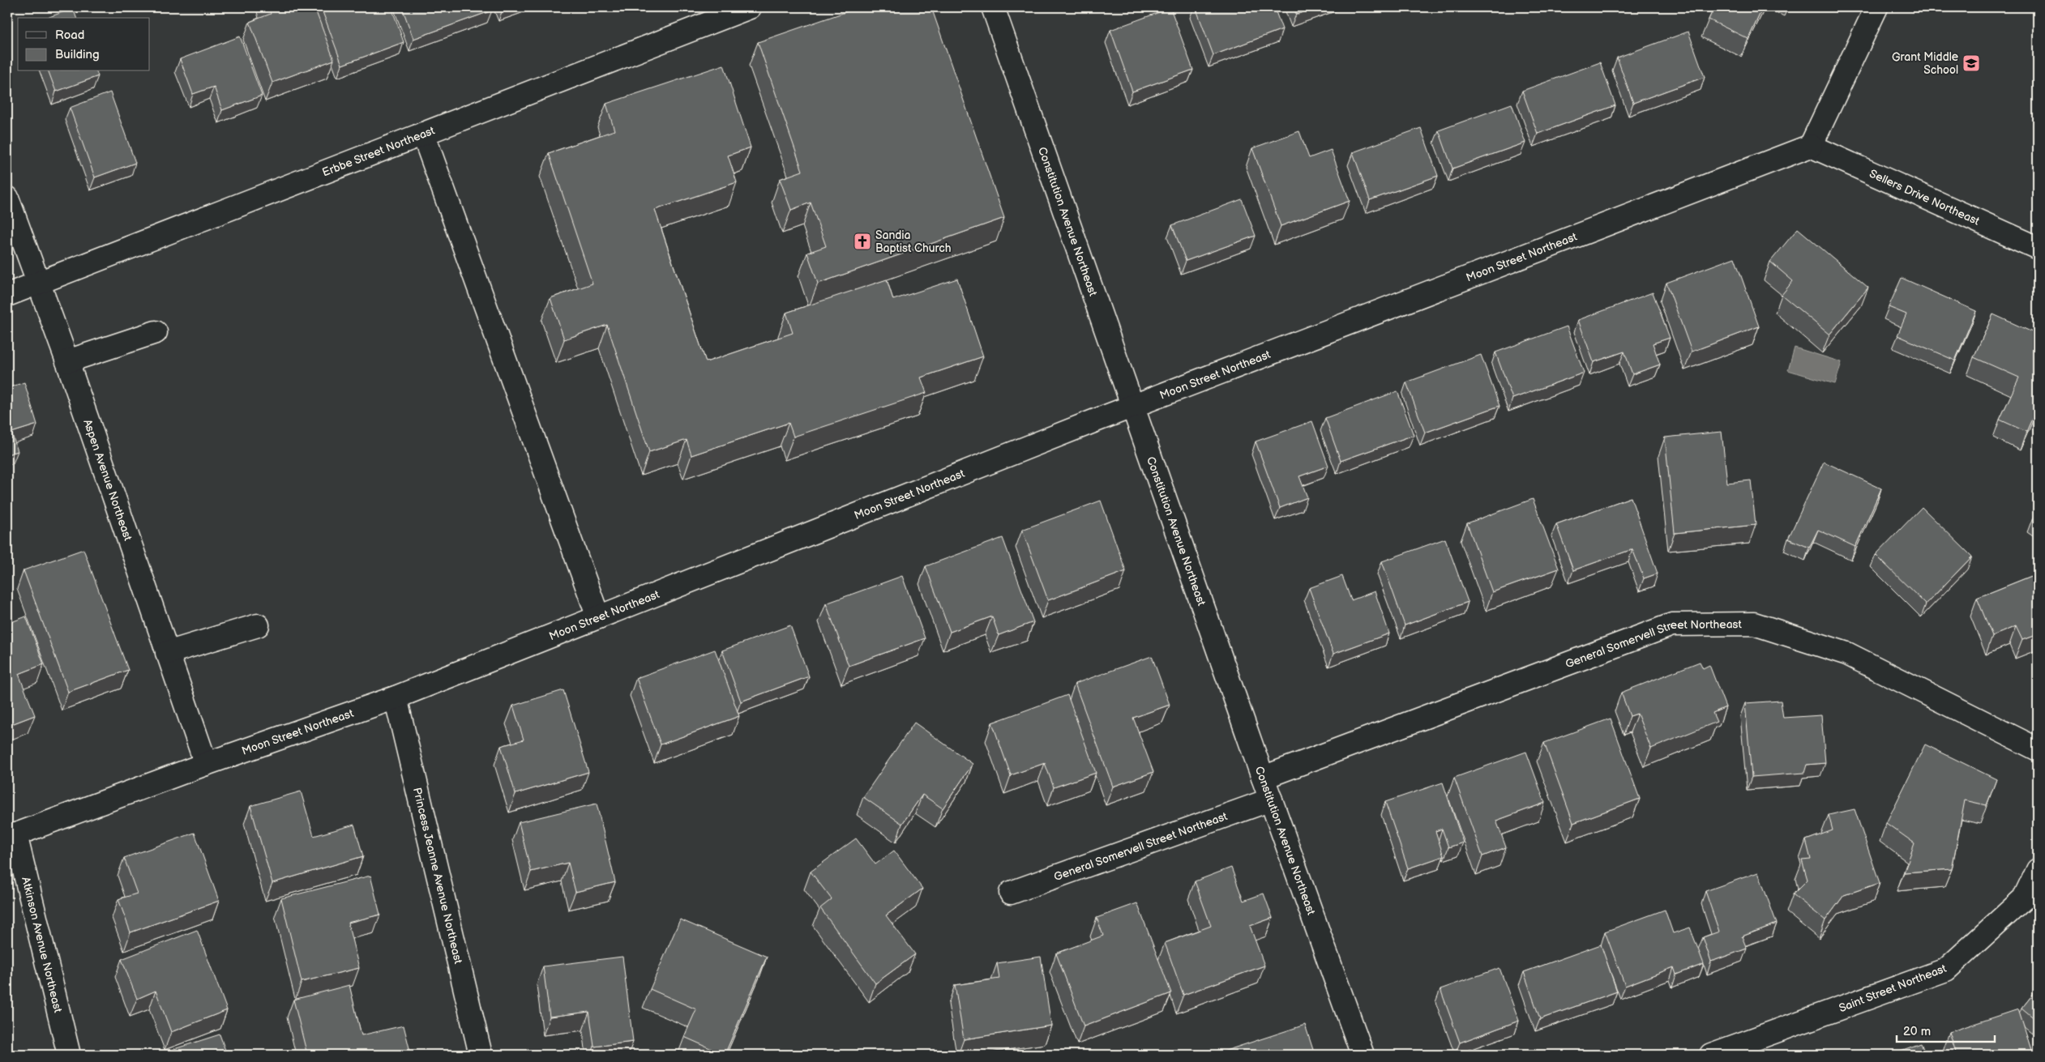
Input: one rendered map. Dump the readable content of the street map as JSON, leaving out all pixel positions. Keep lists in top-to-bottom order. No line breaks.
{"streets":{"street":["Erbbe Street Northeast","Sellers Drive Northeast","Constitution Avenue Northeast","Moon Street Northeast","Aspen Avenue Northeast","General Somervell Street Northeast","Princess Jeanne Avenue Northeast","Atkinson Avenue Northeast","Saint Street Northeast"]},"crossings":[["Erbbe Street Northeast","Aspen Avenue Northeast"],["Sellers Drive Northeast","Moon Street Northeast"],["Constitution Avenue Northeast","Moon Street Northeast"],["Constitution Avenue Northeast","General Somervell Street Northeast"],["Moon Street Northeast","Aspen Avenue Northeast"],["Moon Street Northeast","Princess Jeanne Avenue Northeast"],["Moon Street Northeast","Atkinson Avenue Northeast"]],"places":{"school or university":["Grant Middle School"],"church":["Sandia Baptist Church"]},"legend":["Road","Building"],"scale_bar":"20 m"}
